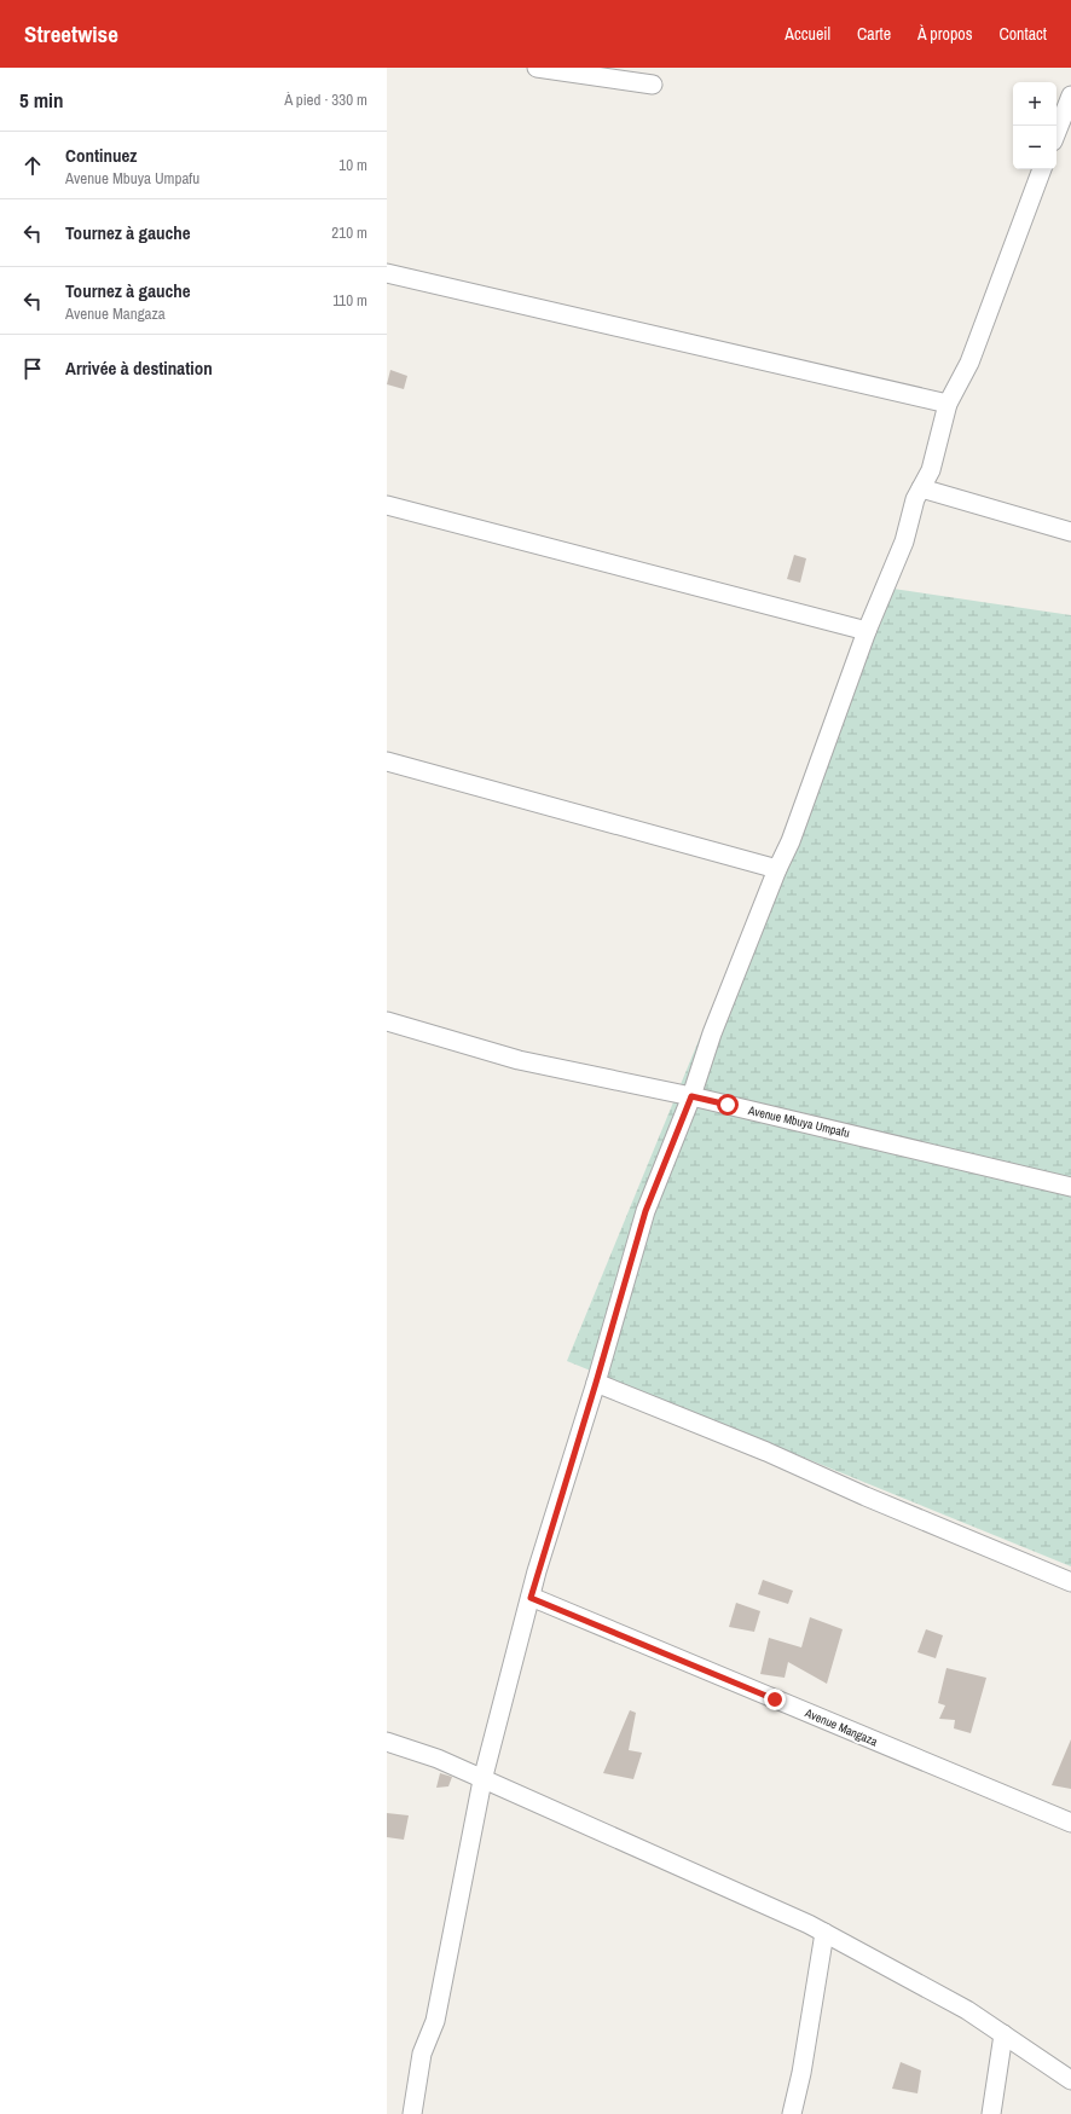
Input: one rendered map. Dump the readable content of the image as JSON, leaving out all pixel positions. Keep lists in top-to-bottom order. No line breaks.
{"streets":{"street":["Avenue Mbuya Umpafu","Avenue Mangaza"]},"page":{"header":"Streetwise","nav":["Accueil","Carte","À propos","Contact"],"heading":["5 min","À pied · 330 m"],"map_buttons":["+","−"],"list":[["Continuez","Avenue Mbuya Umpafu","10 m"],["Tournez à gauche","210 m"],["Tournez à gauche","Avenue Mangaza","110 m"],"Arrivée à destination"]}}
